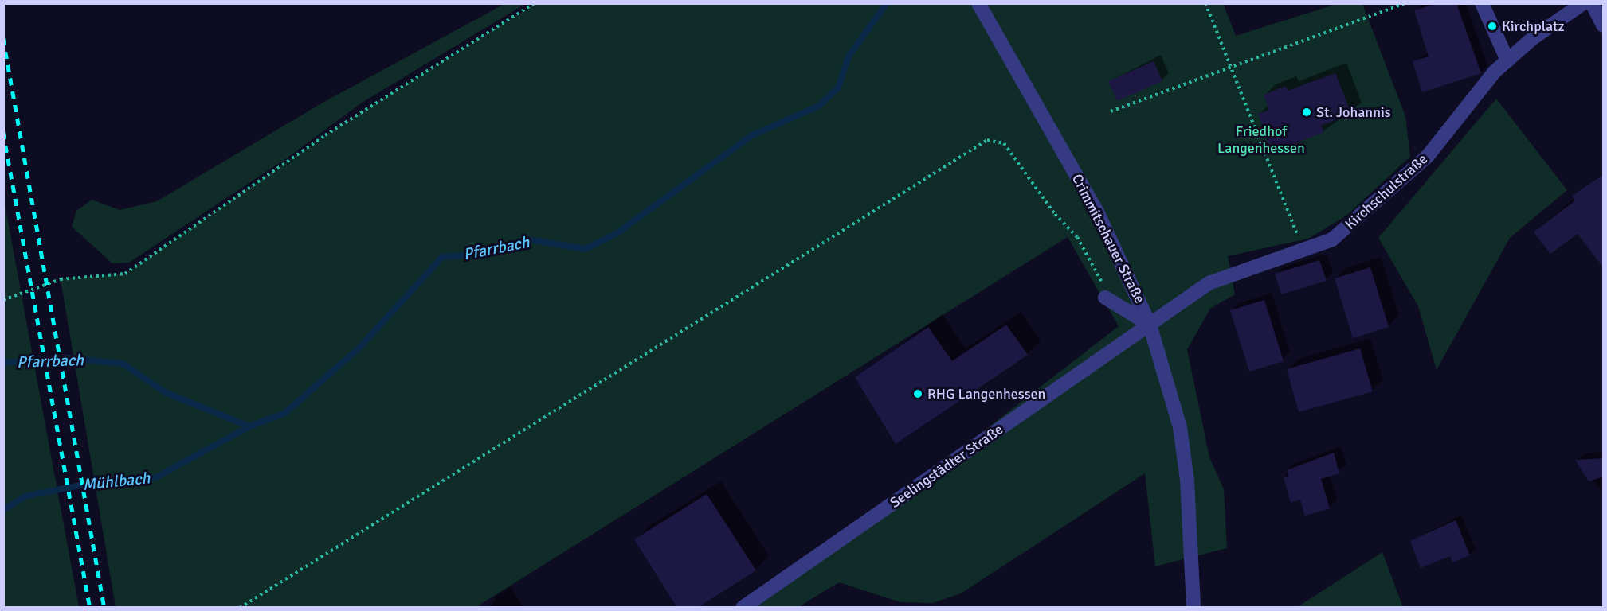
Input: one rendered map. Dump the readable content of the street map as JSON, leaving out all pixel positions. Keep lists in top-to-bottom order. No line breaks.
{"streets":{"street":["Kirchschulstraße","Crimmitschauer Straße","Seelingstädter Straße"]},"crossings":[["Kirchschulstraße","Crimmitschauer Straße"],["Kirchschulstraße","Seelingstädter Straße"],["Crimmitschauer Straße","Seelingstädter Straße"]],"water":["Pfarrbach","Mühlbach"],"parks":["Friedhof Langenhessen"],"places":["Kirchplatz","St. Johannis","RHG Langenhessen"]}
